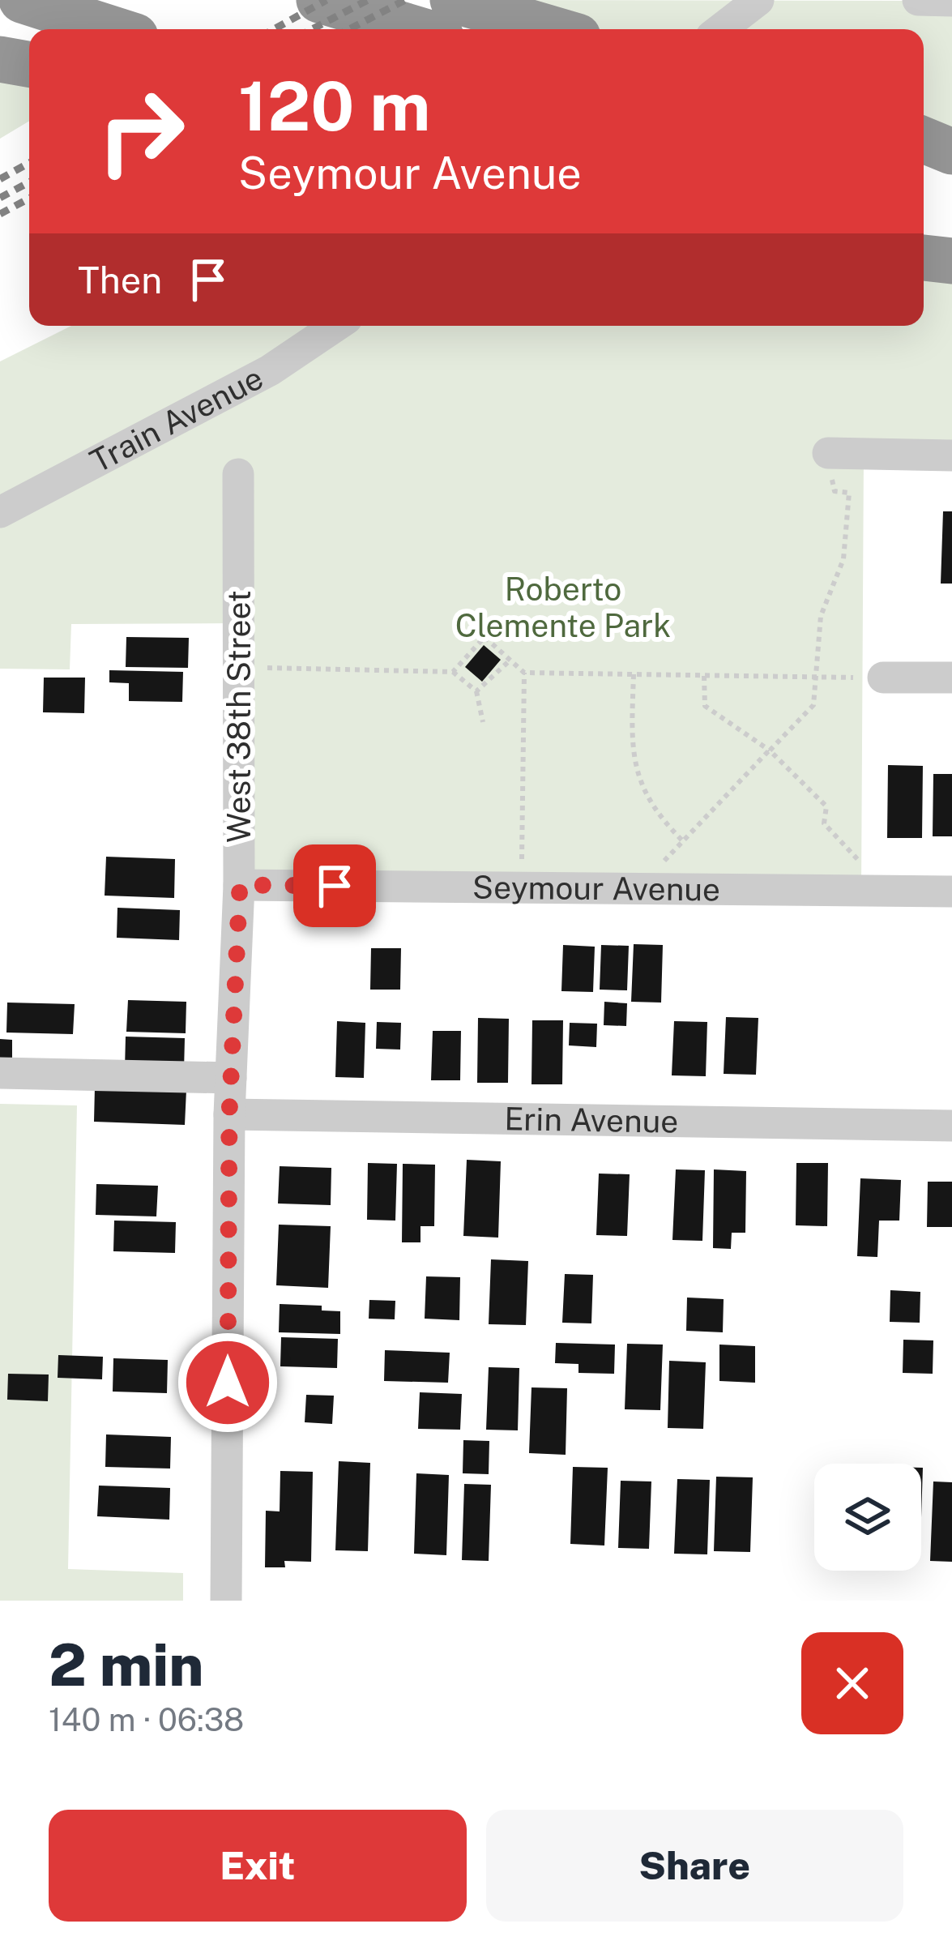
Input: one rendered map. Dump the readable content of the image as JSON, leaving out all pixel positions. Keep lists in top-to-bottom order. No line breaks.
{"streets":{"street":["Train Avenue","West 38th Street","Seymour Avenue","Erin Avenue"]},"crossings":[["West 38th Street","Seymour Avenue"],["West 38th Street","Erin Avenue"]],"parks":["Roberto Clemente Park"],"page":{"turn":["120 m","Seymour Avenue"],"then":"Then","heading":["2 min","140 m · 06:38"],"buttons":["Exit","Share"]}}
